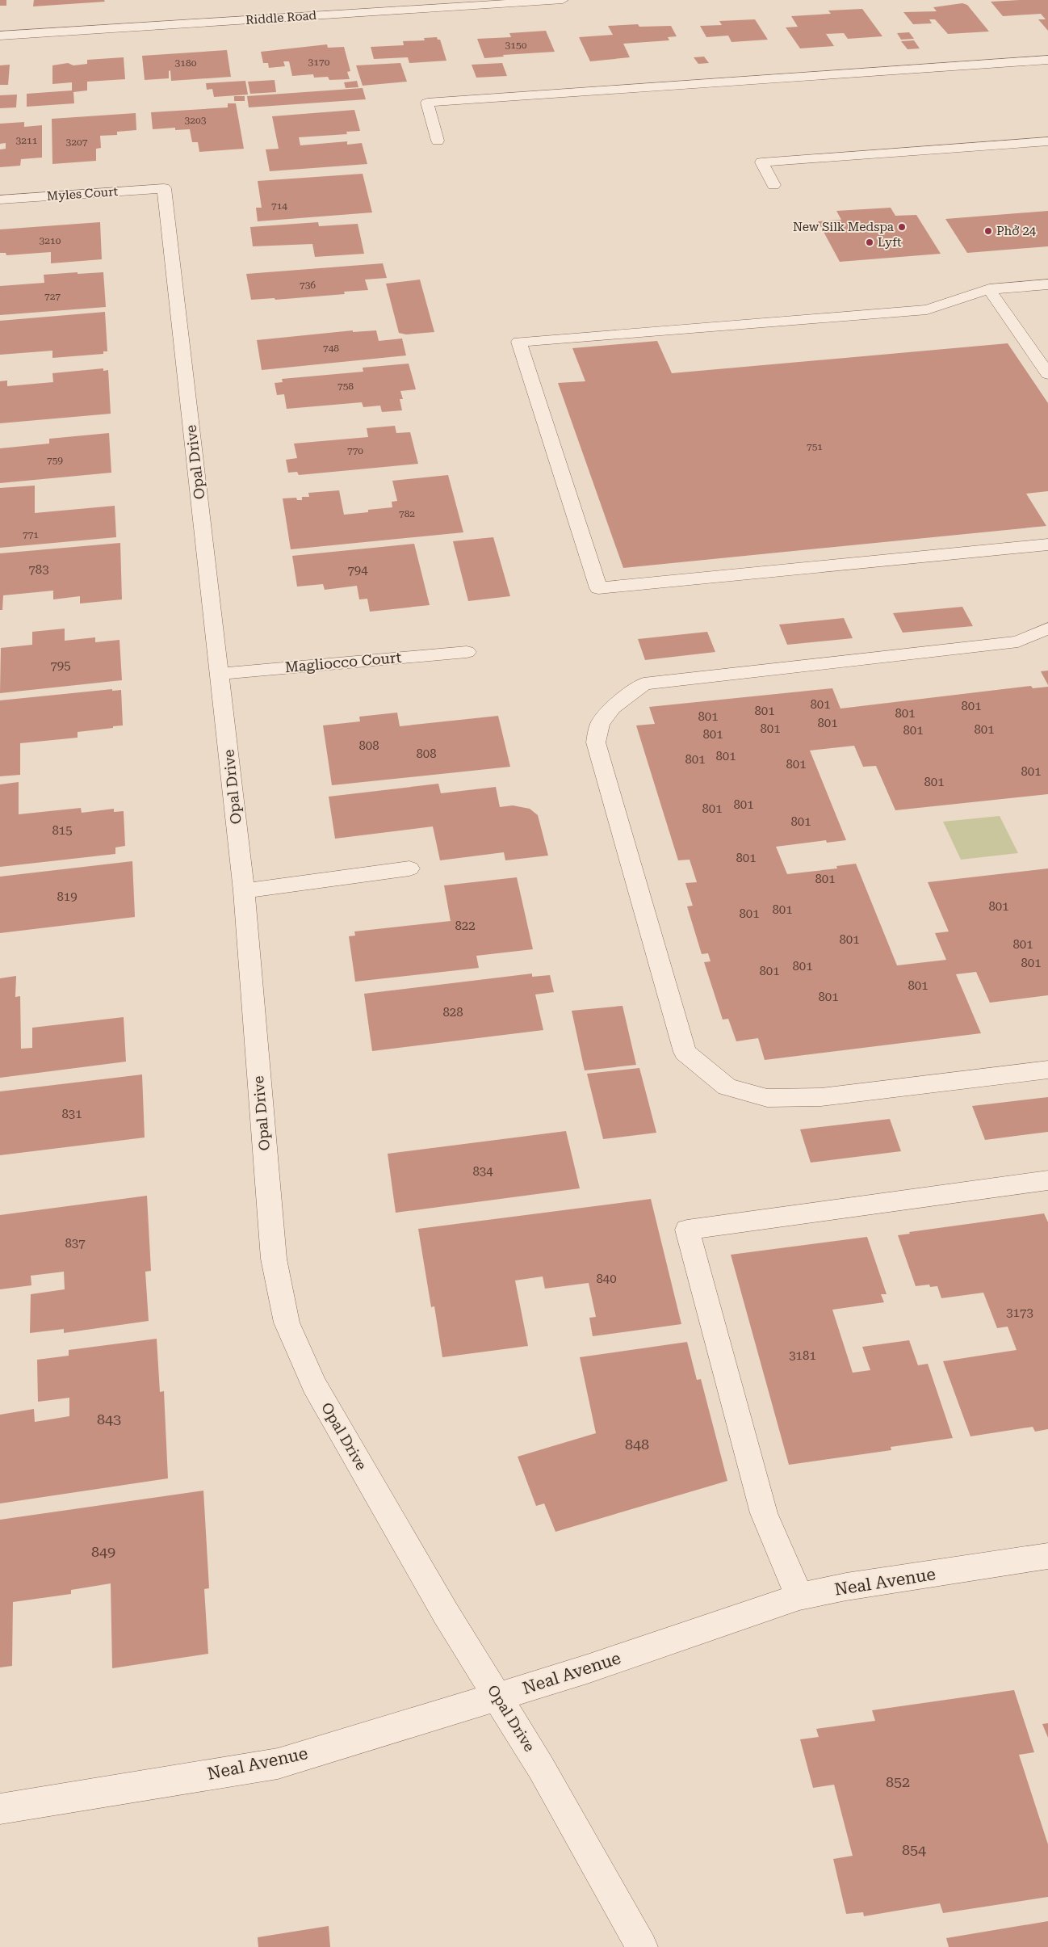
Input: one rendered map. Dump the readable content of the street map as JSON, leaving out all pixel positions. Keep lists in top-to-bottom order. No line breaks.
{"streets":{"street":["Riddle Road","Myles Court","Opal Drive","Magliocco Court","Neal Avenue"]},"crossings":[["Myles Court","Opal Drive"],["Opal Drive","Magliocco Court"],["Opal Drive","Neal Avenue"]],"places":["New Silk Medspa","Phở 24","Lyft"],"house_numbers":["3150","3170","3180","3203","3211","3207","714","3210","736","727","748","758","751","770","759","782","771","783","794","795","801","801","801","801","801","801","801","801","801","801","808","808","801","801","801","801","801","801","801","801","815","801","801","819","801","801","801","822","801","801","801","801","801","801","801","828","831","834","837","840","3173","3181","843","848","849","852","854"]}
